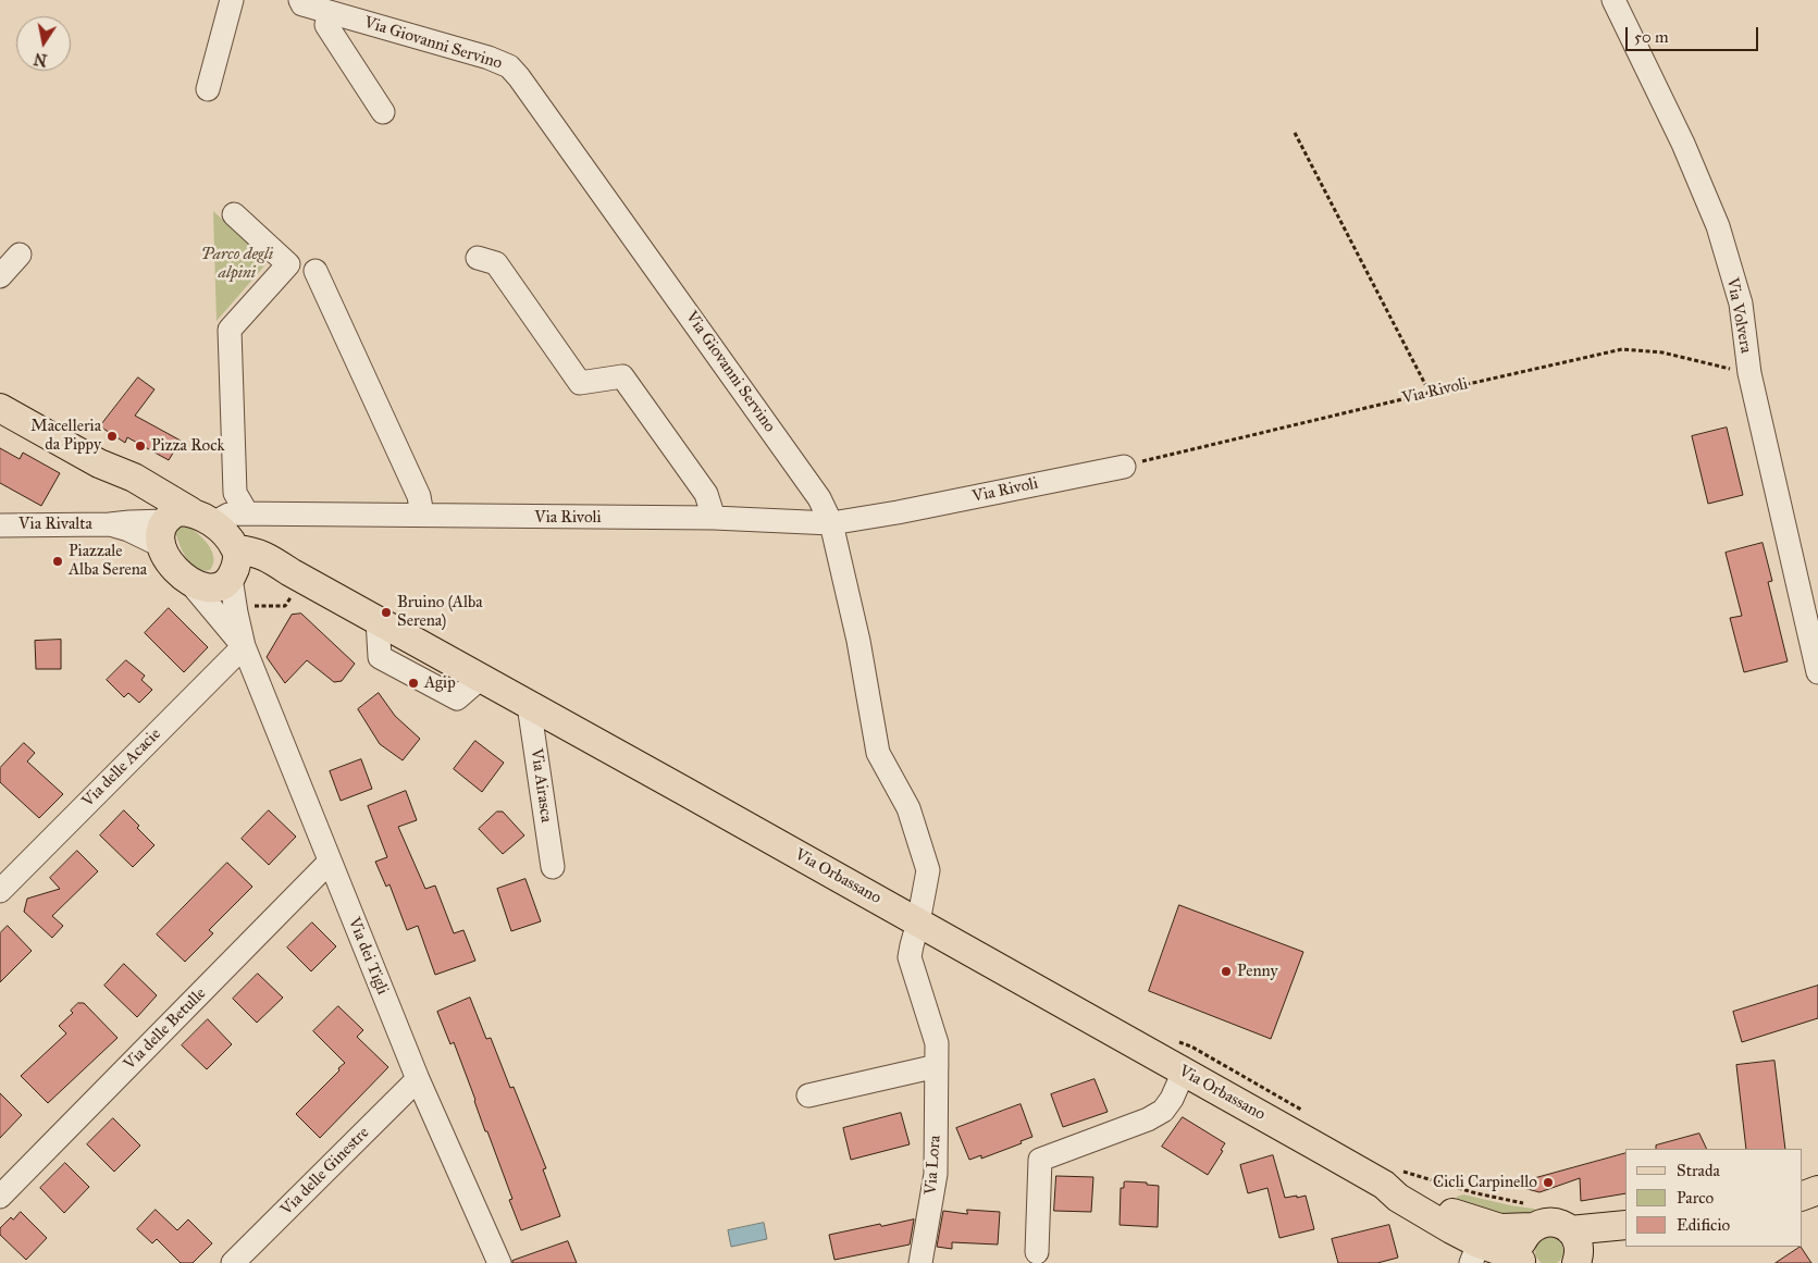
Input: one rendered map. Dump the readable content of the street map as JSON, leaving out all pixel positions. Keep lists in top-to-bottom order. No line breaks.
{"streets":{"main road":["Via Orbassano"],"street":["Via Giovanni Servino","Via Volvera","Via Rivoli","Via Rivalta","Via delle Acacie","Via Airasca","Via dei Tigli","Via delle Betulle","Via Lora","Via delle Ginestre"]},"crossings":[["Via Giovanni Servino","Via Rivoli"],["Via Giovanni Servino","Via Orbassano"],["Via Giovanni Servino","Via Lora"],["Via Volvera","Via Rivoli"],["Via Rivoli","Via Rivalta"],["Via Rivoli","Via Orbassano"],["Via Rivoli","Via dei Tigli"],["Via Rivalta","Via Orbassano"],["Via Rivalta","Via dei Tigli"],["Via delle Acacie","Via dei Tigli"],["Via Airasca","Via Orbassano"],["Via Orbassano","Via dei Tigli"],["Via Orbassano","Via Lora"],["Via dei Tigli","Via delle Betulle"],["Via dei Tigli","Via delle Ginestre"]],"parks":["Parco degli alpini"],"places":["Macelleria da Pippy","Pizza Rock","Piazzale Alba Serena","Bruino (Alba Serena)","Agip","Penny","Cicli Carpinello"],"legend":["Strada","Parco","Edificio"],"scale_bar":"50 m","north":"bottom"}
